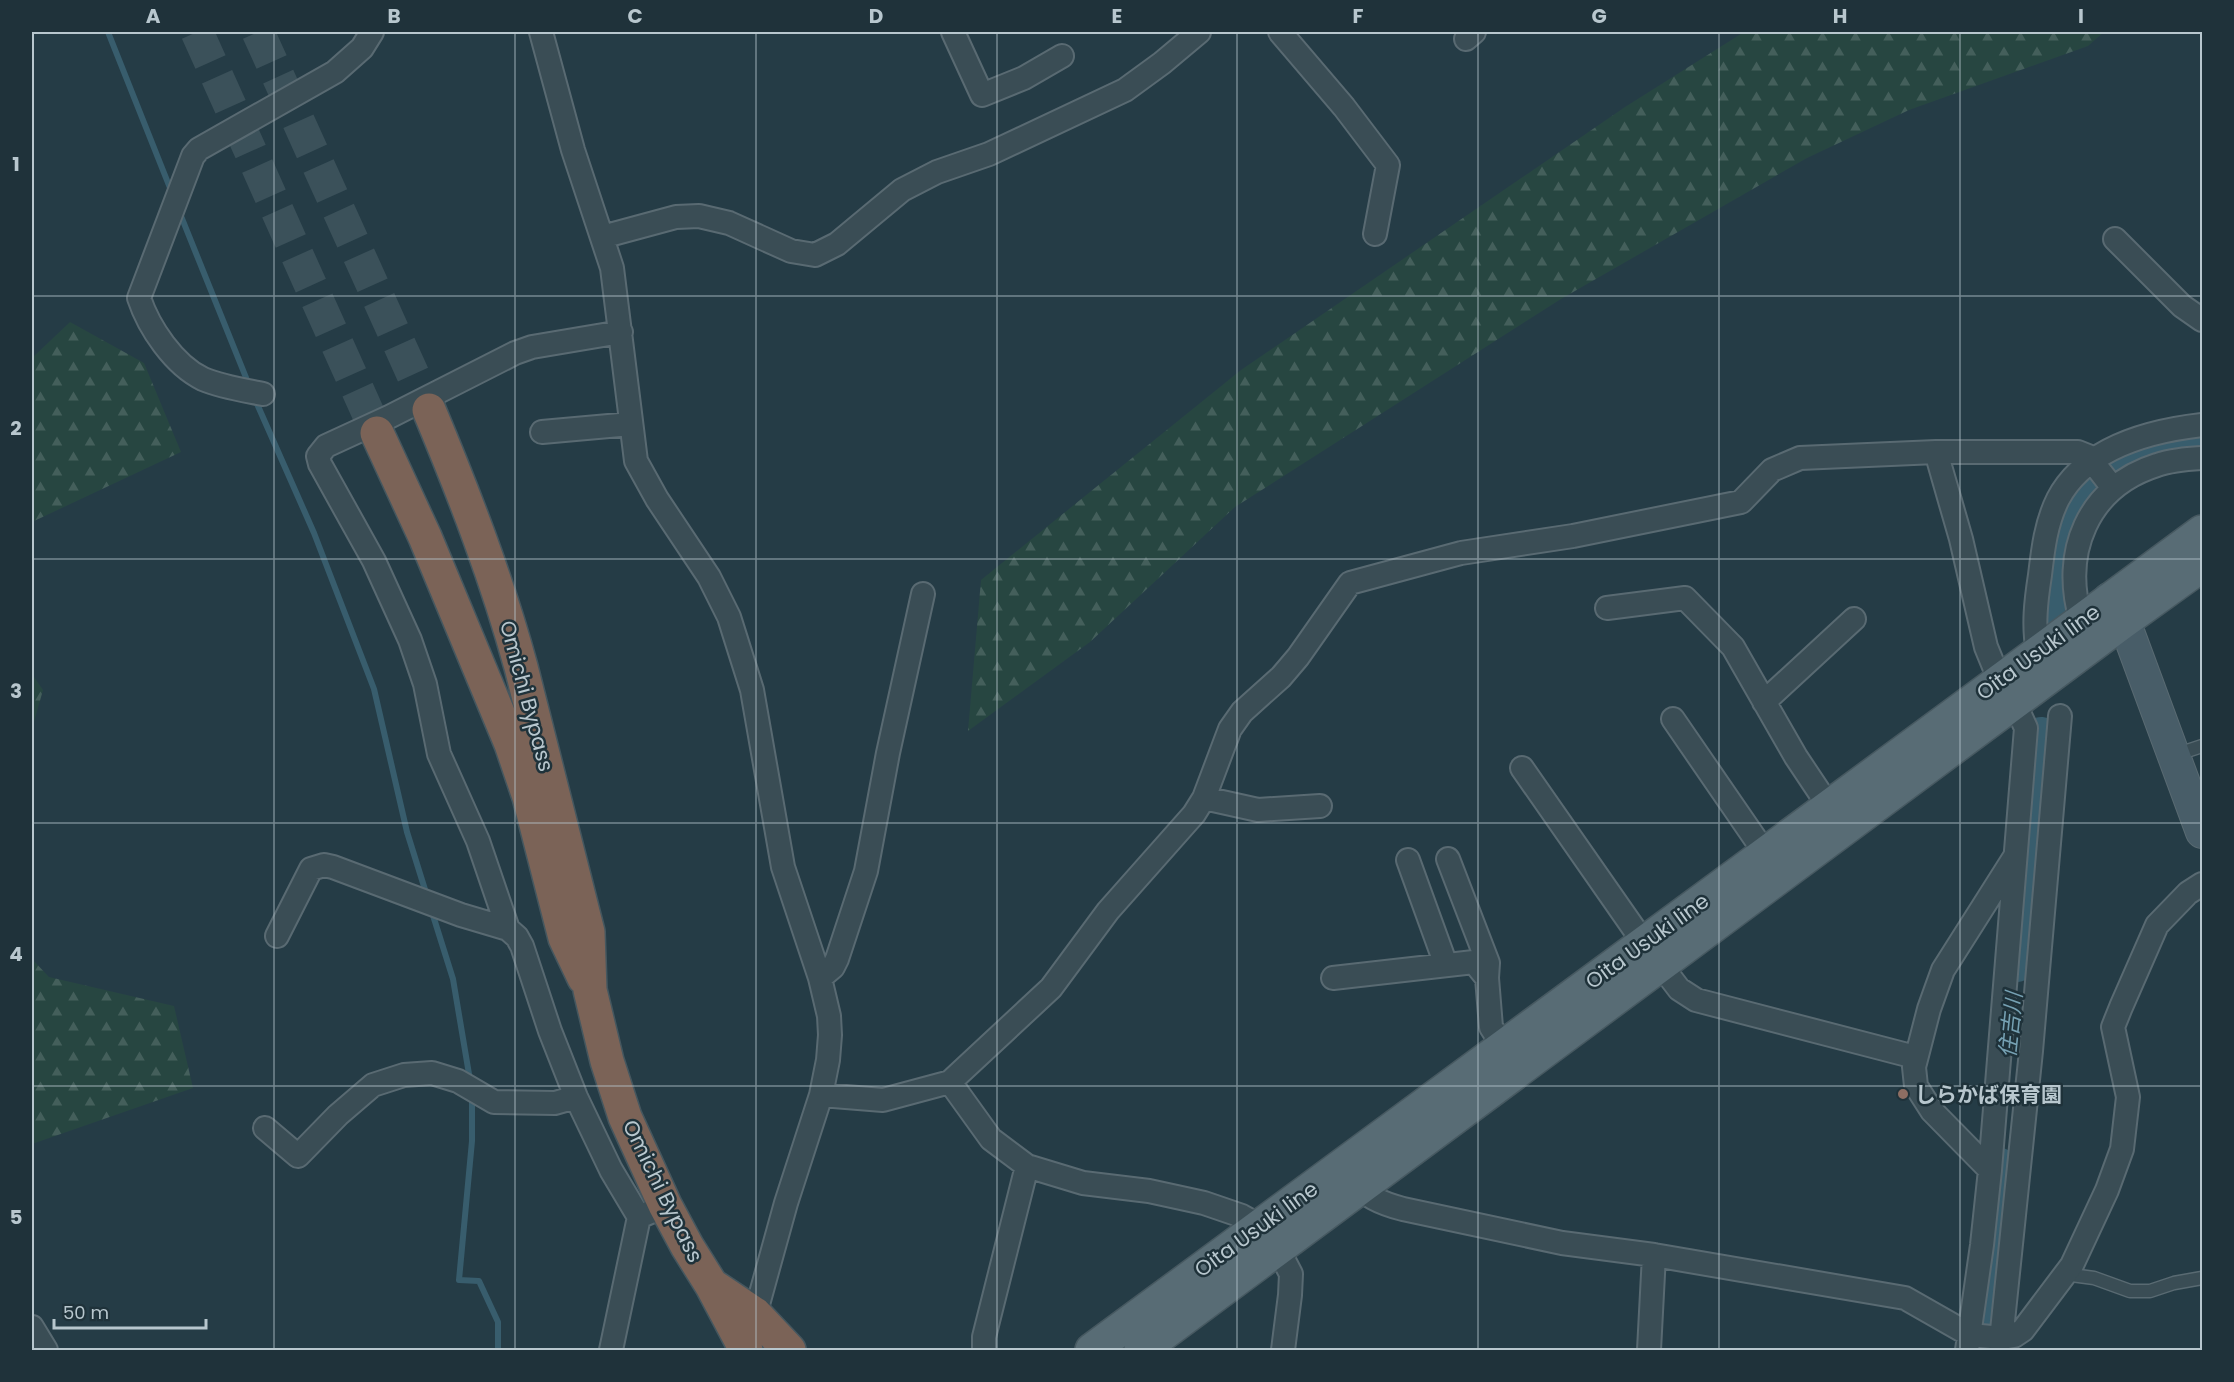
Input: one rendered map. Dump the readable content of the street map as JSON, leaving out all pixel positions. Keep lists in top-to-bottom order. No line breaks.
{"streets":{"highway":["Omichi Bypass"],"main road":["Oita Usuki line"]},"water":["住吉川"],"places":["しらかば保育園"],"scale_bar":"50 m","grid":{"columns":["A","B","C","D","E","F","G","H","I"],"rows":["1","2","3","4","5"]}}
